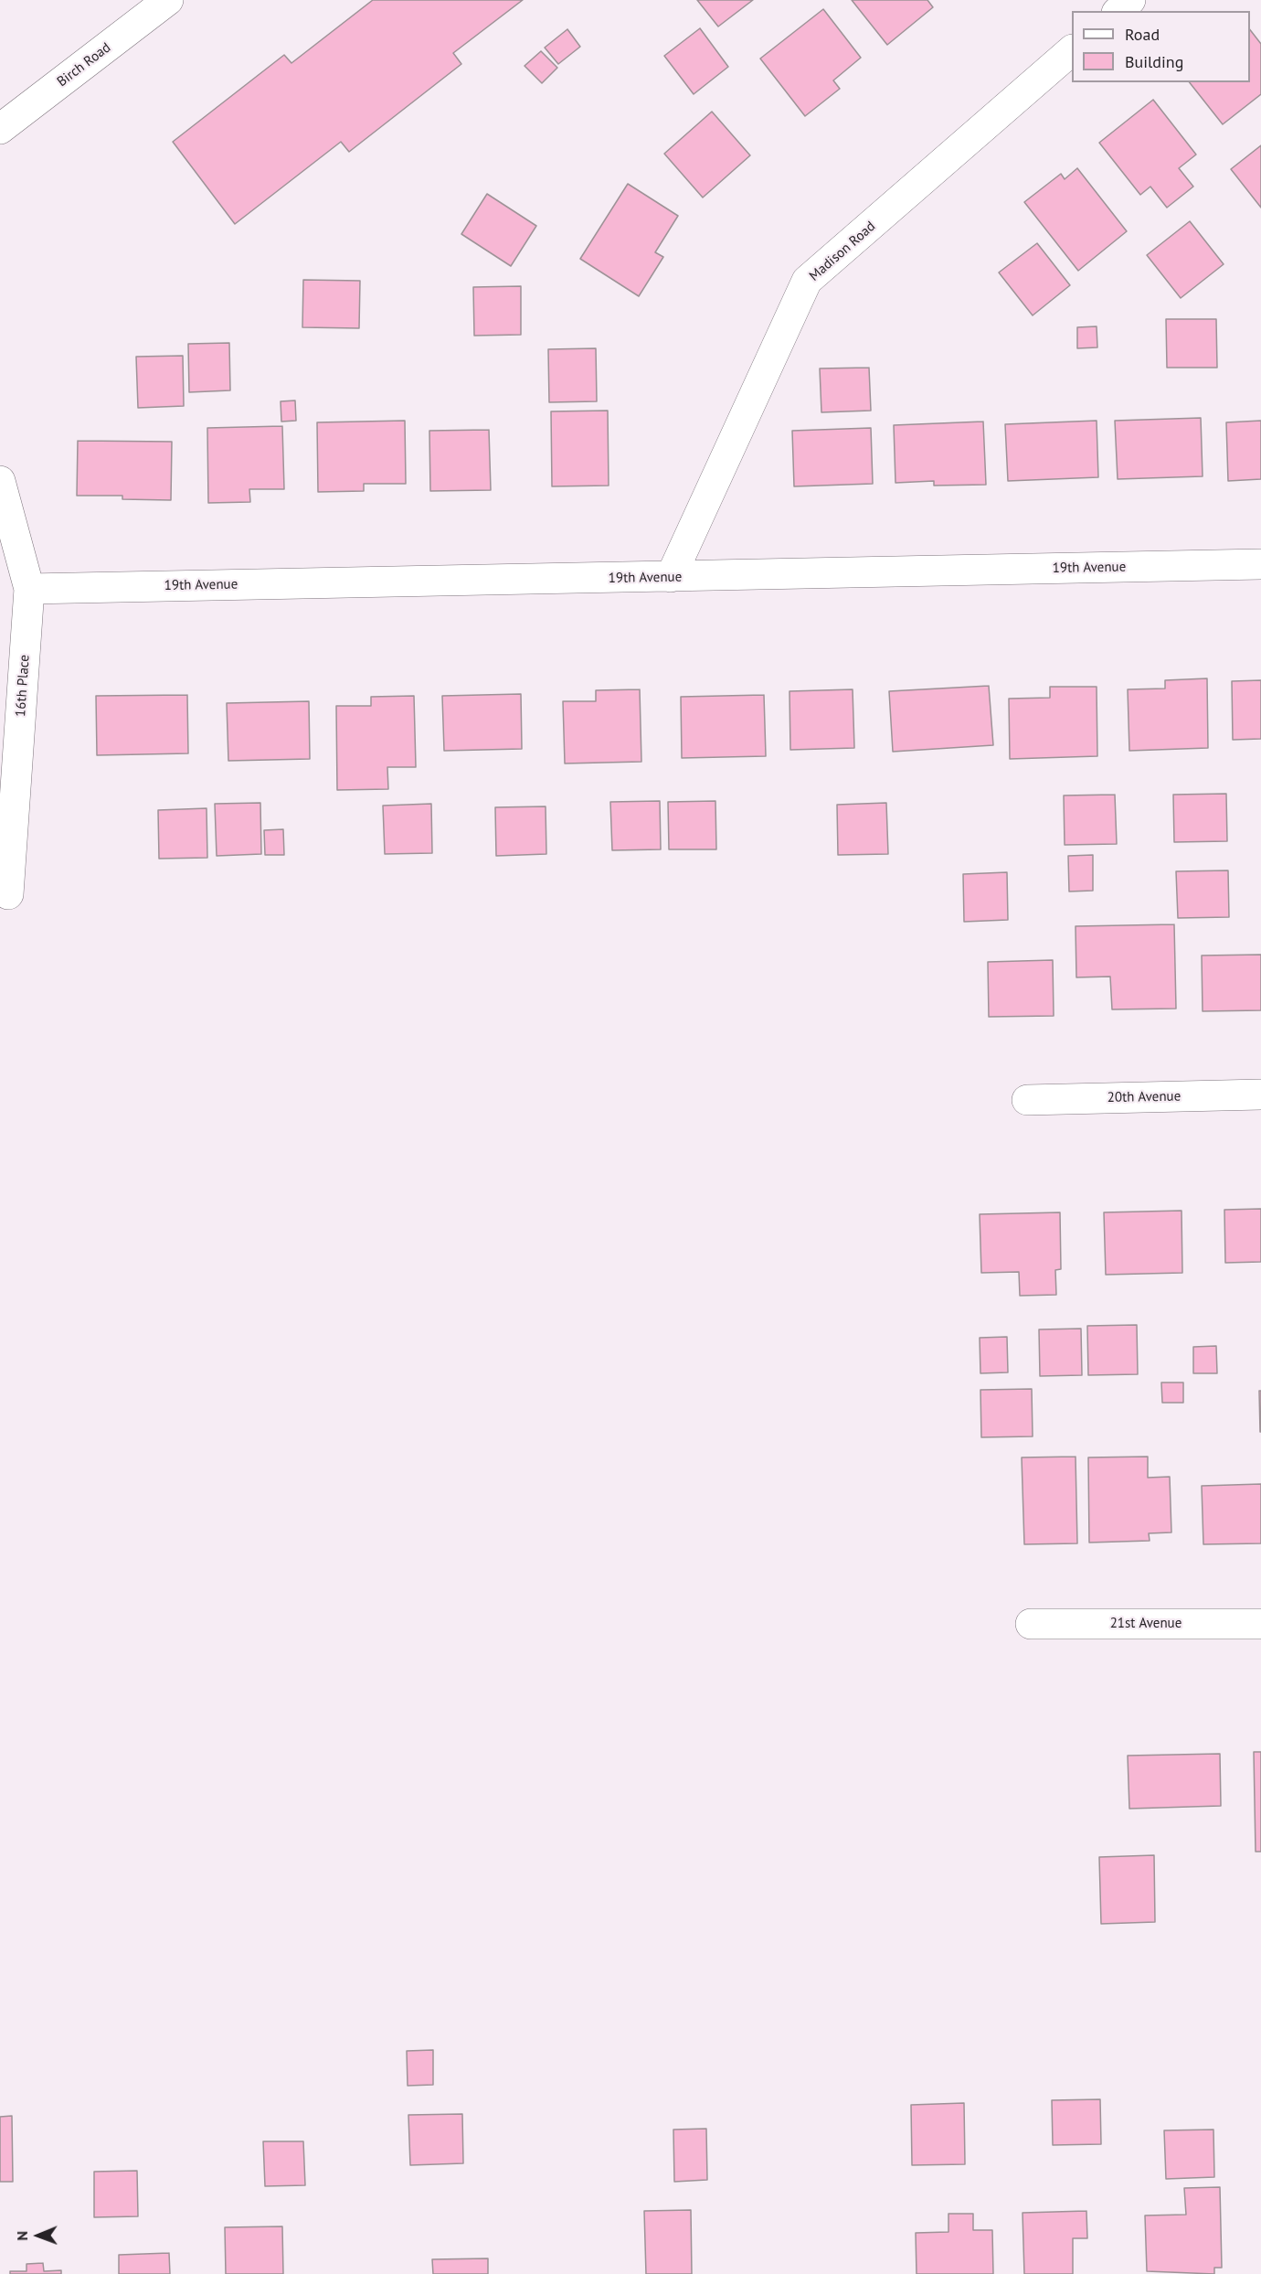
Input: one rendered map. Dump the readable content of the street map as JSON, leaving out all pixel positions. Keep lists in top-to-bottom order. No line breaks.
{"streets":{"street":["Birch Road","Madison Road","19th Avenue","16th Place","20th Avenue","21st Avenue"]},"crossings":[["Madison Road","19th Avenue"],["19th Avenue","16th Place"]],"legend":["Road","Building"],"north":"left"}
